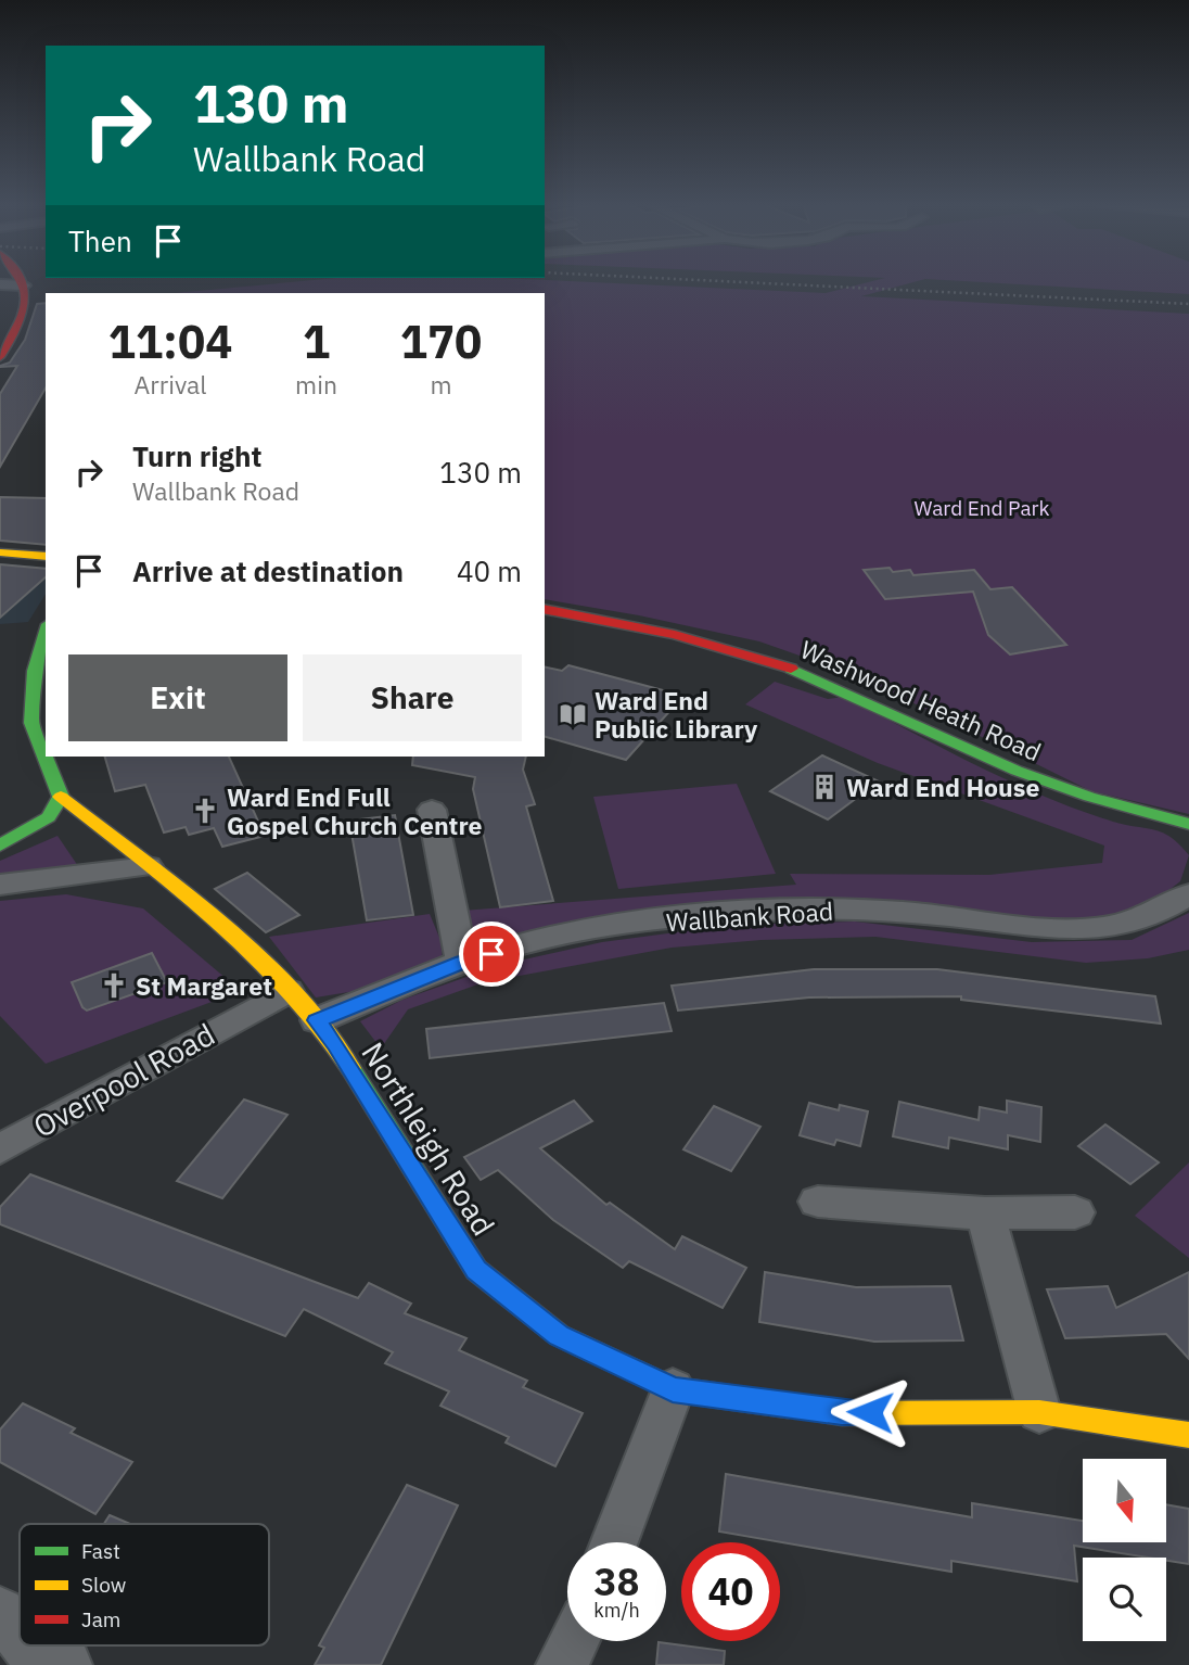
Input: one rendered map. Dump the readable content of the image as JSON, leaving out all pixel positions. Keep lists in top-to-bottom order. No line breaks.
{"streets":{"street":["Washwood Heath Road","Wallbank Road","Overpool Road","Northleigh Road"]},"crossings":[["Wallbank Road","Northleigh Road"],["Overpool Road","Northleigh Road"]],"parks":["Ward End Park"],"places":{"library":["Ward End Public Library"],"building":["Ward End House"],"church":["Ward End Full Gospel Church Centre","St Margaret"]},"legend":["Fast","Slow","Jam"],"north":"bottom","page":{"turn":["130 m","Wallbank Road"],"then":"Then","eta":["11:04","Arrival","1","min","170","m"],"list":[{"name":"Turn right","note":"Wallbank Road","value":"130 m"},{"name":"Arrive at destination","value":"40 m"}],"buttons":["Exit","Share"],"speed":"38 km/h","limit":"40"}}
